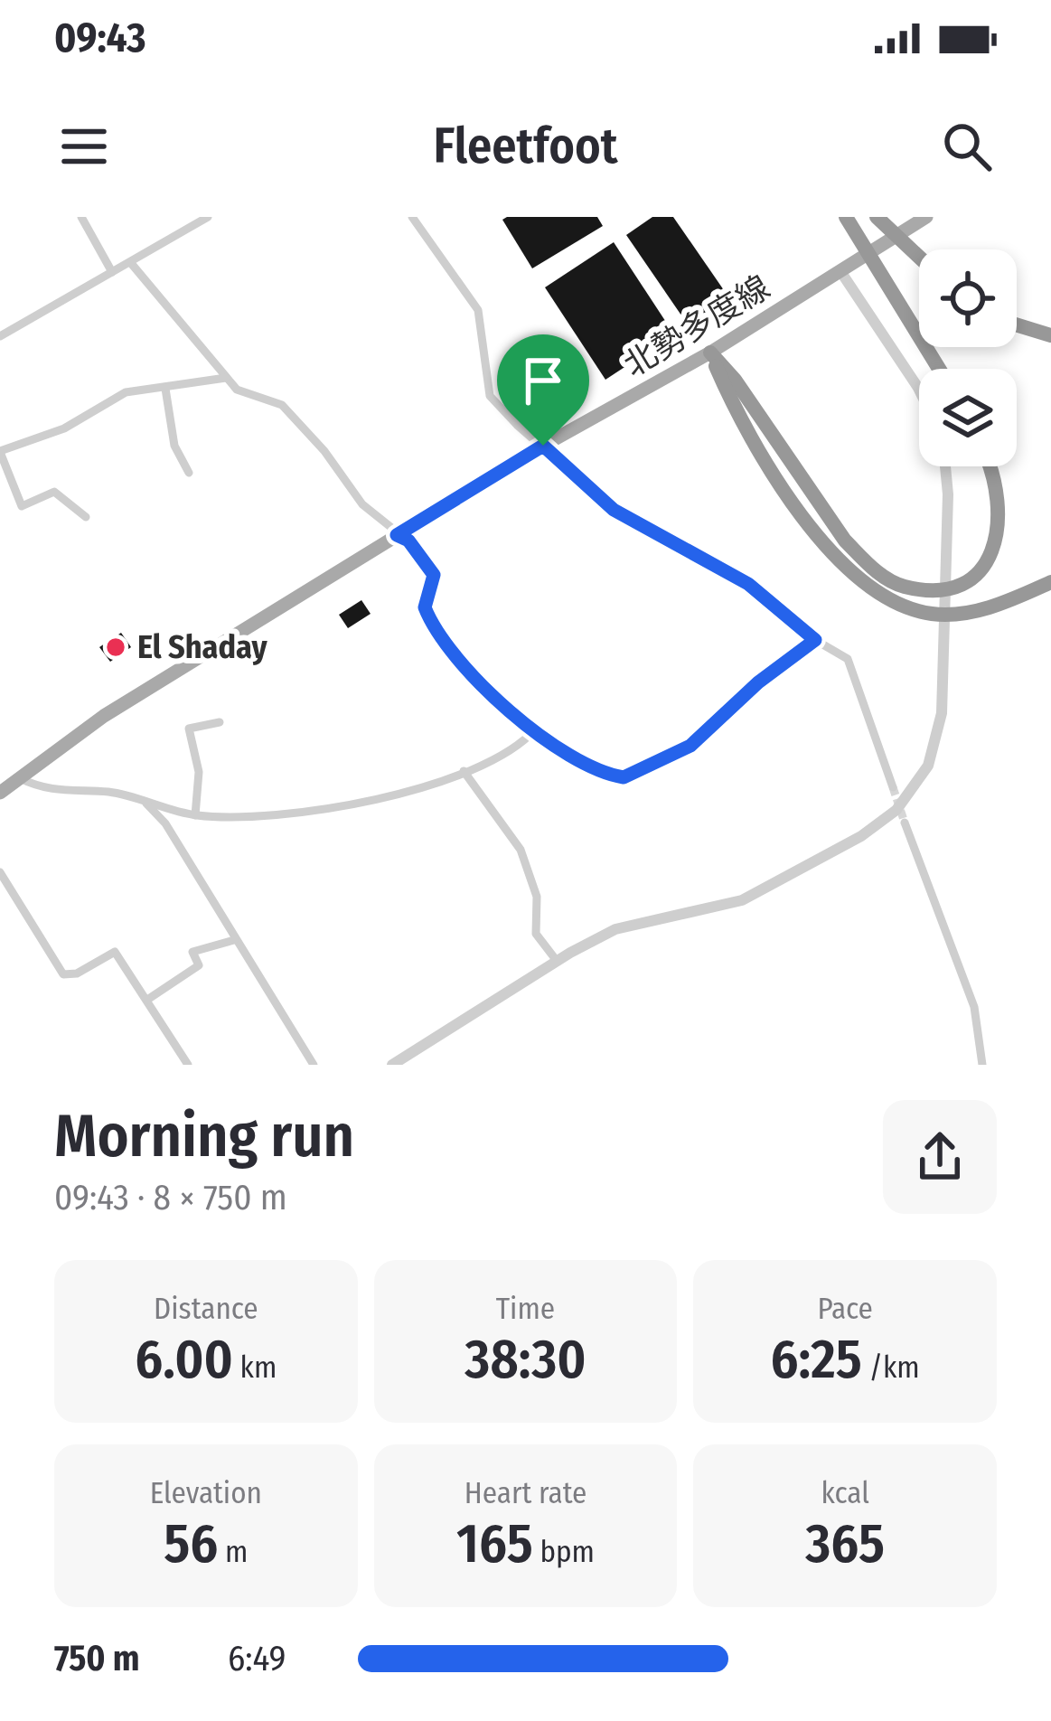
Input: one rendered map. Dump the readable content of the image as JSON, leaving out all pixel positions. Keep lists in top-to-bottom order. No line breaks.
{"streets":{"main road":["北勢多度線"]},"places":["El Shaday"],"page":{"status":"09:43","header":"Fleetfoot","heading":["Morning run","09:43 · 8 × 750 m"],"stats":[["Distance","6.00 km"],["Time","38:30"],["Pace","6:25 /km"],["Elevation","56 m"],["Heart rate","165 bpm"],["kcal","365"]],"list":[{"name":"750 m","note":"6:49"}]}}
